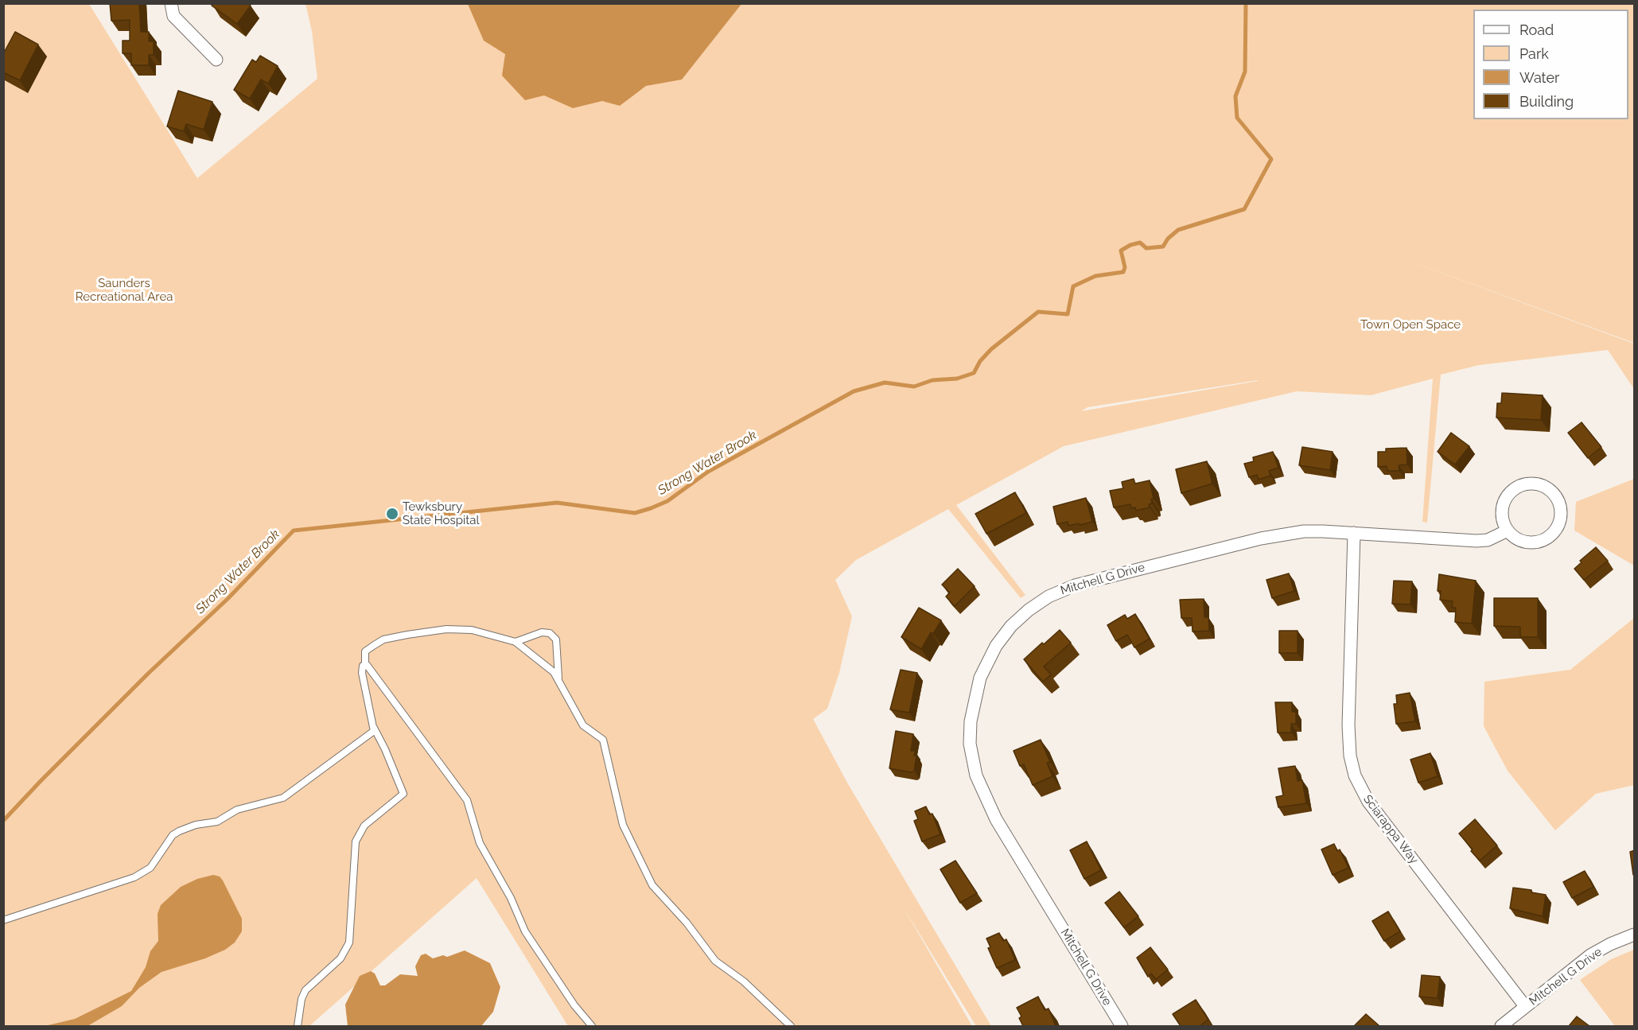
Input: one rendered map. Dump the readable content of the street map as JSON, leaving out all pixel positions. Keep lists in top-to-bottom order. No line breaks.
{"streets":{"street":["Mitchell G Drive","Sciarappa Way"]},"crossings":[["Mitchell G Drive","Sciarappa Way"]],"water":["Strong Water Brook"],"parks":["Saunders Recreational Area","Town Open Space"],"places":["Tewksbury State Hospital"],"legend":["Road","Park","Water","Building"]}
